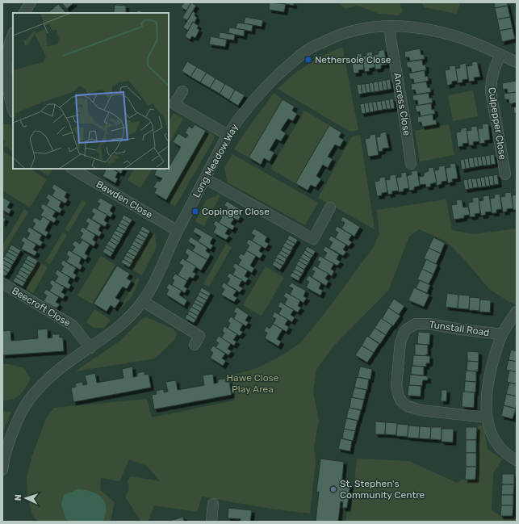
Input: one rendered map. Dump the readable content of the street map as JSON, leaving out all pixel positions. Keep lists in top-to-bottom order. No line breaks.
{"streets":{"street":["Ancress Close","Culpepper Close","Long Meadow Way","Bawden Close","Beecroft Close","Tunstall Road"]},"crossings":[["Ancress Close","Long Meadow Way"],["Culpepper Close","Long Meadow Way"],["Long Meadow Way","Bawden Close"],["Long Meadow Way","Beecroft Close"]],"parks":["Hawe Close Play Area"],"places":{"transit":["Nethersole Close","Copinger Close"],"other":["St. Stephen's Community Centre"]},"north":"left"}
